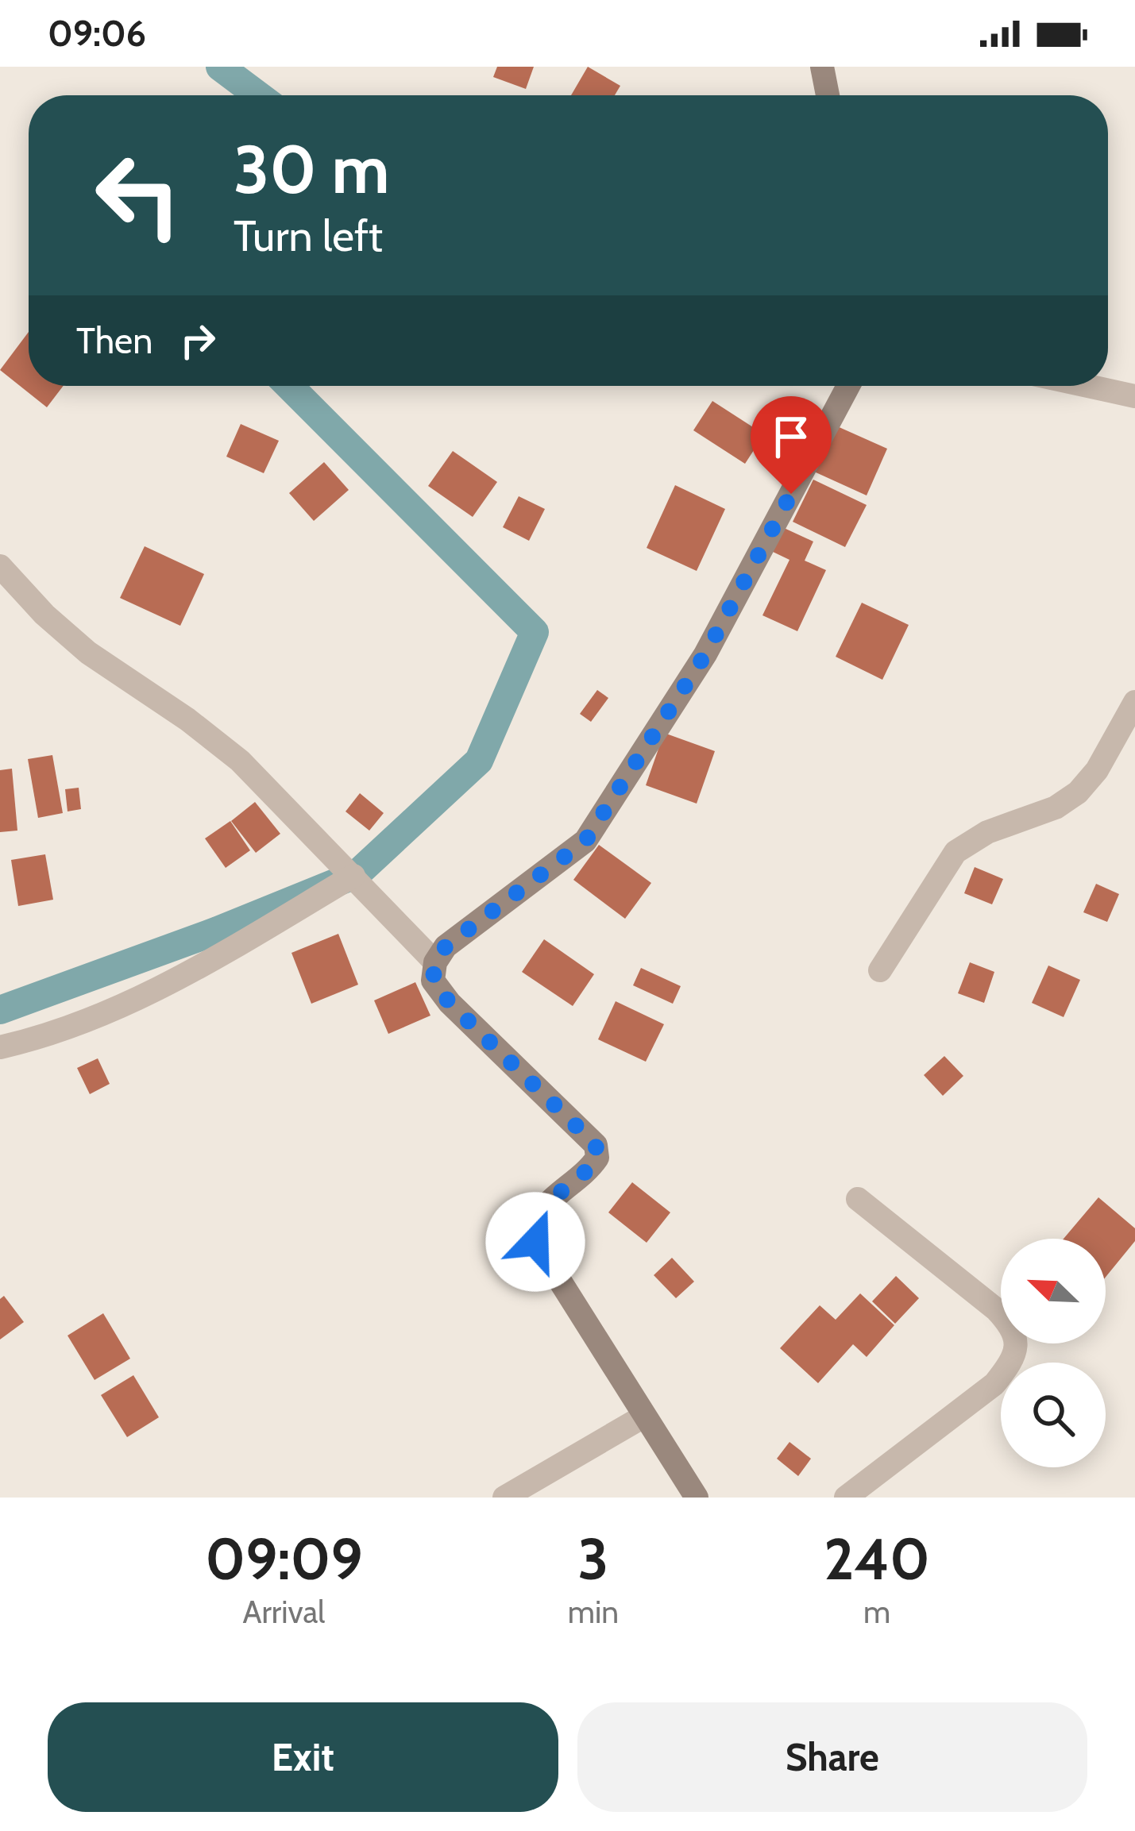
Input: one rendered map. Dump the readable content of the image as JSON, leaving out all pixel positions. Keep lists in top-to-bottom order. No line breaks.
{"north":"top left","page":{"status":"09:06","turn":["30 m","Turn left"],"then":"Then","eta":["09:09","Arrival","3","min","240","m"],"buttons":["Exit","Share"]}}
